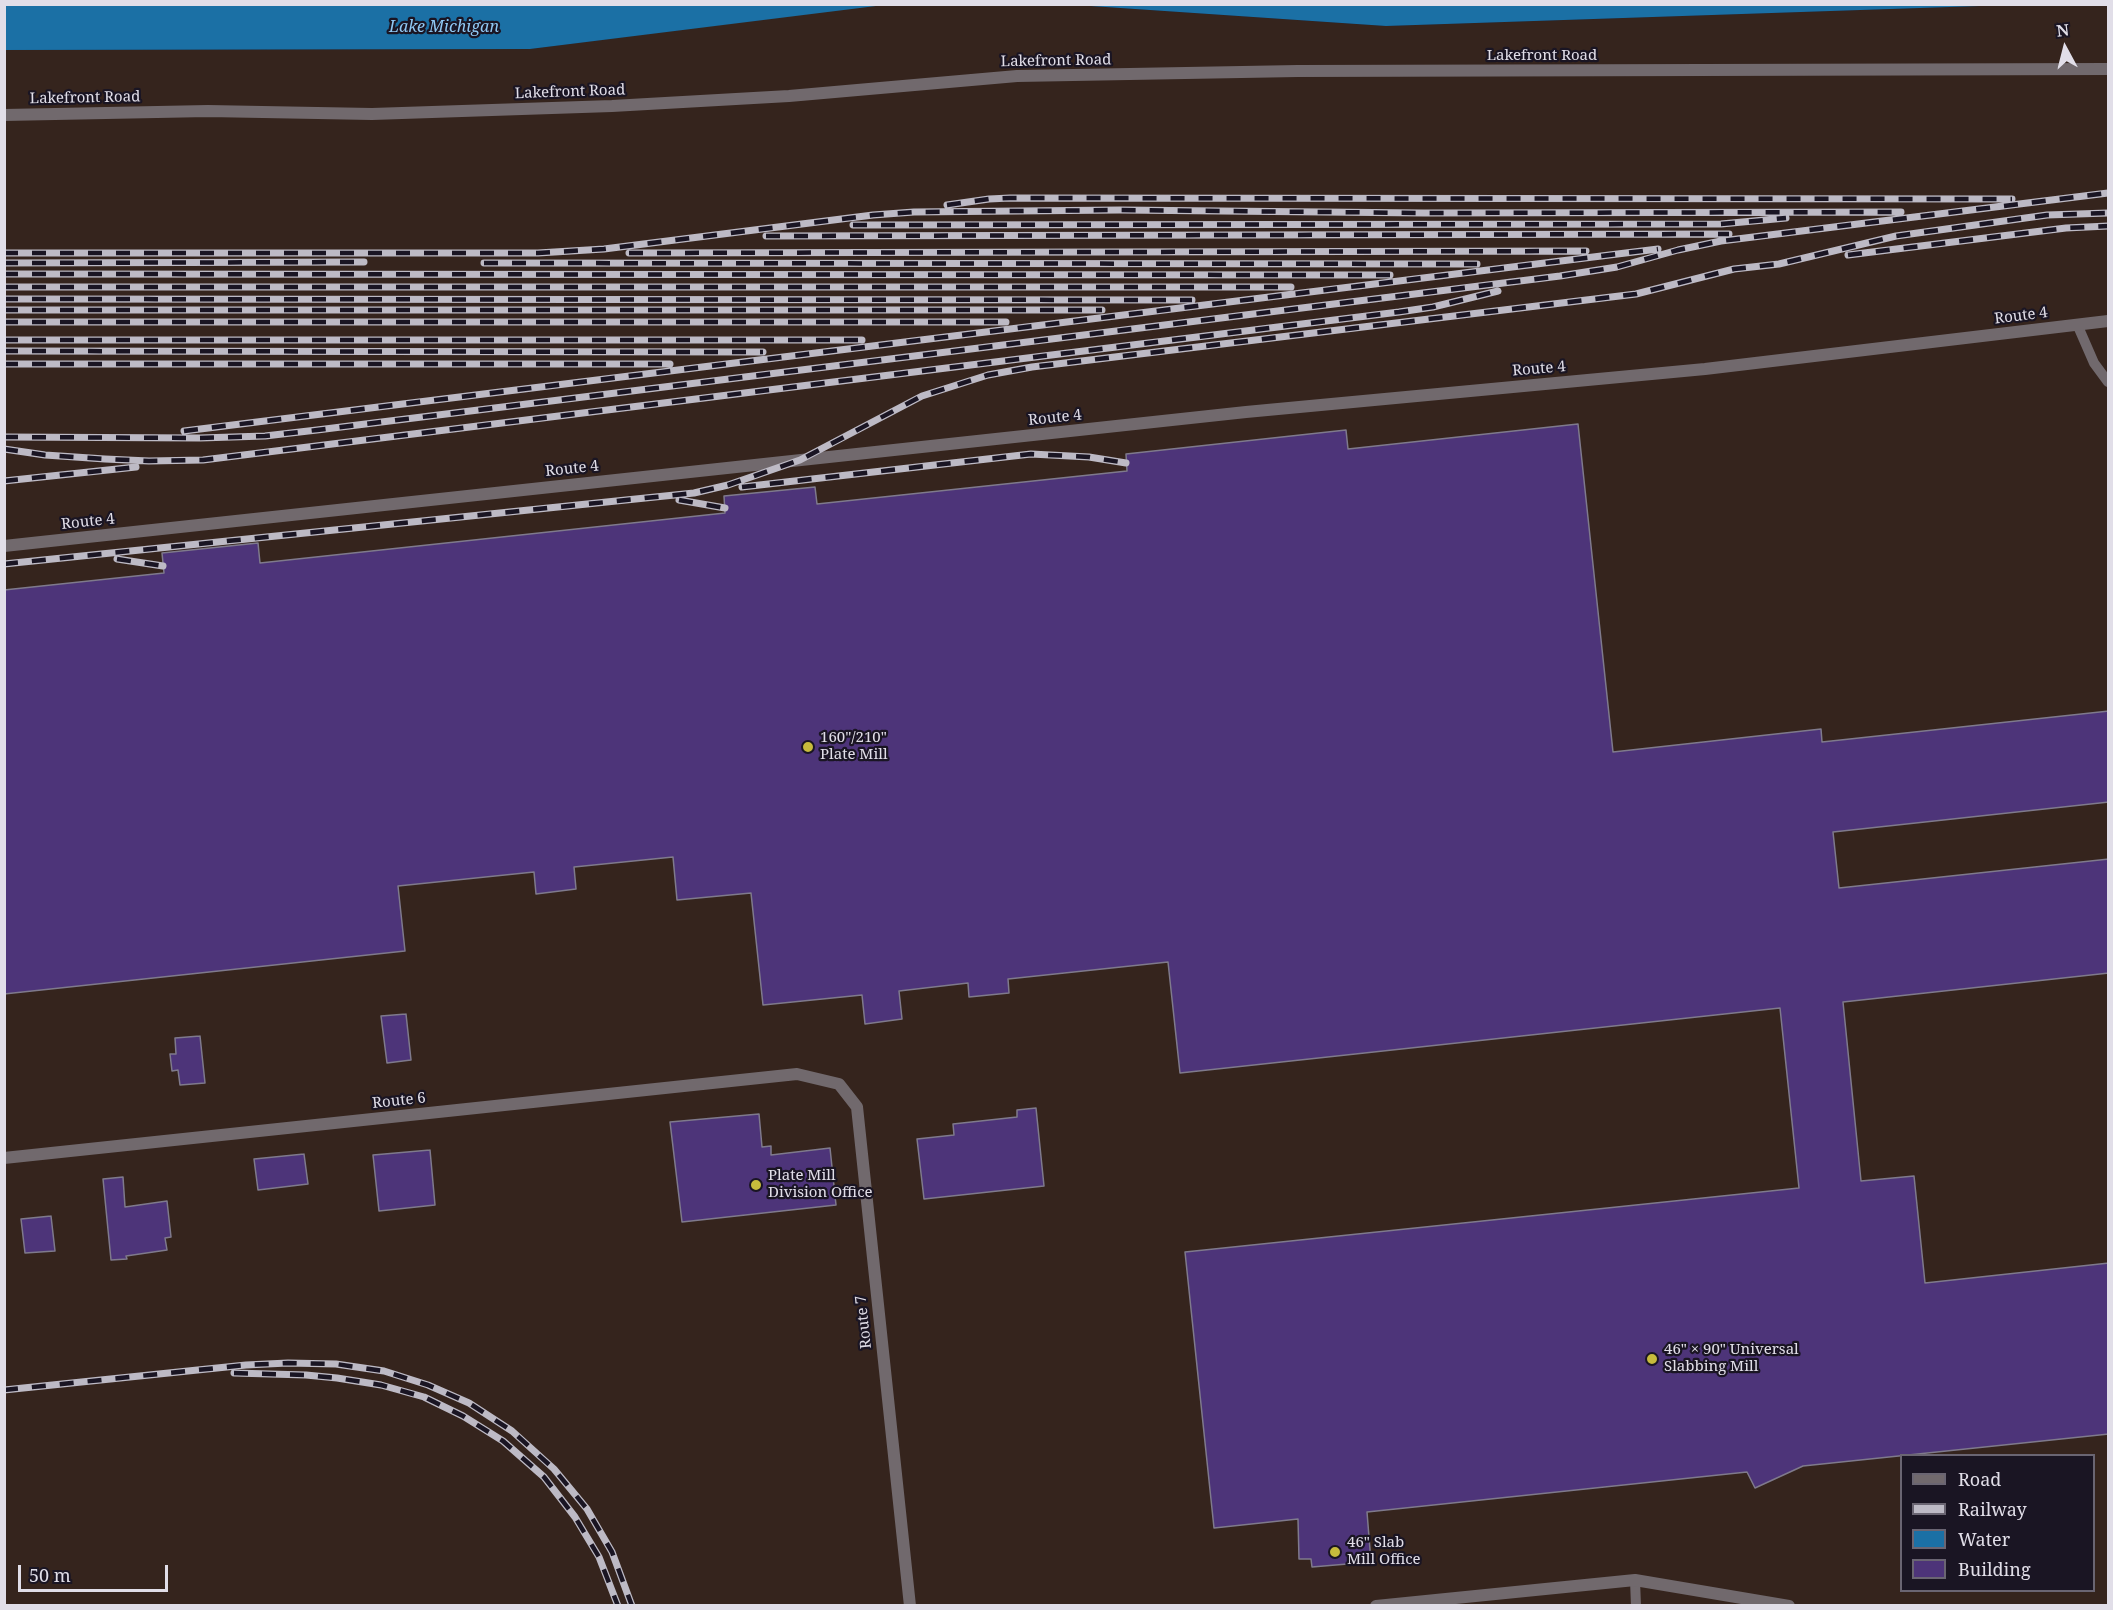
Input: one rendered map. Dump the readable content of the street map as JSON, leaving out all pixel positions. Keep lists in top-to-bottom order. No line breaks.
{"streets":{"street":["Lakefront Road","Route 4","Route 6","Route 7"]},"crossings":[["Route 6","Route 7"]],"water":["Lake Michigan"],"places":["160\"/210\" Plate Mill","Plate Mill Division Office","46\" × 90\" Universal Slabbing Mill","46\" Slab Mill Office"],"legend":["Road","Railway","Water","Building"],"scale_bar":"50 m","north":"top"}
